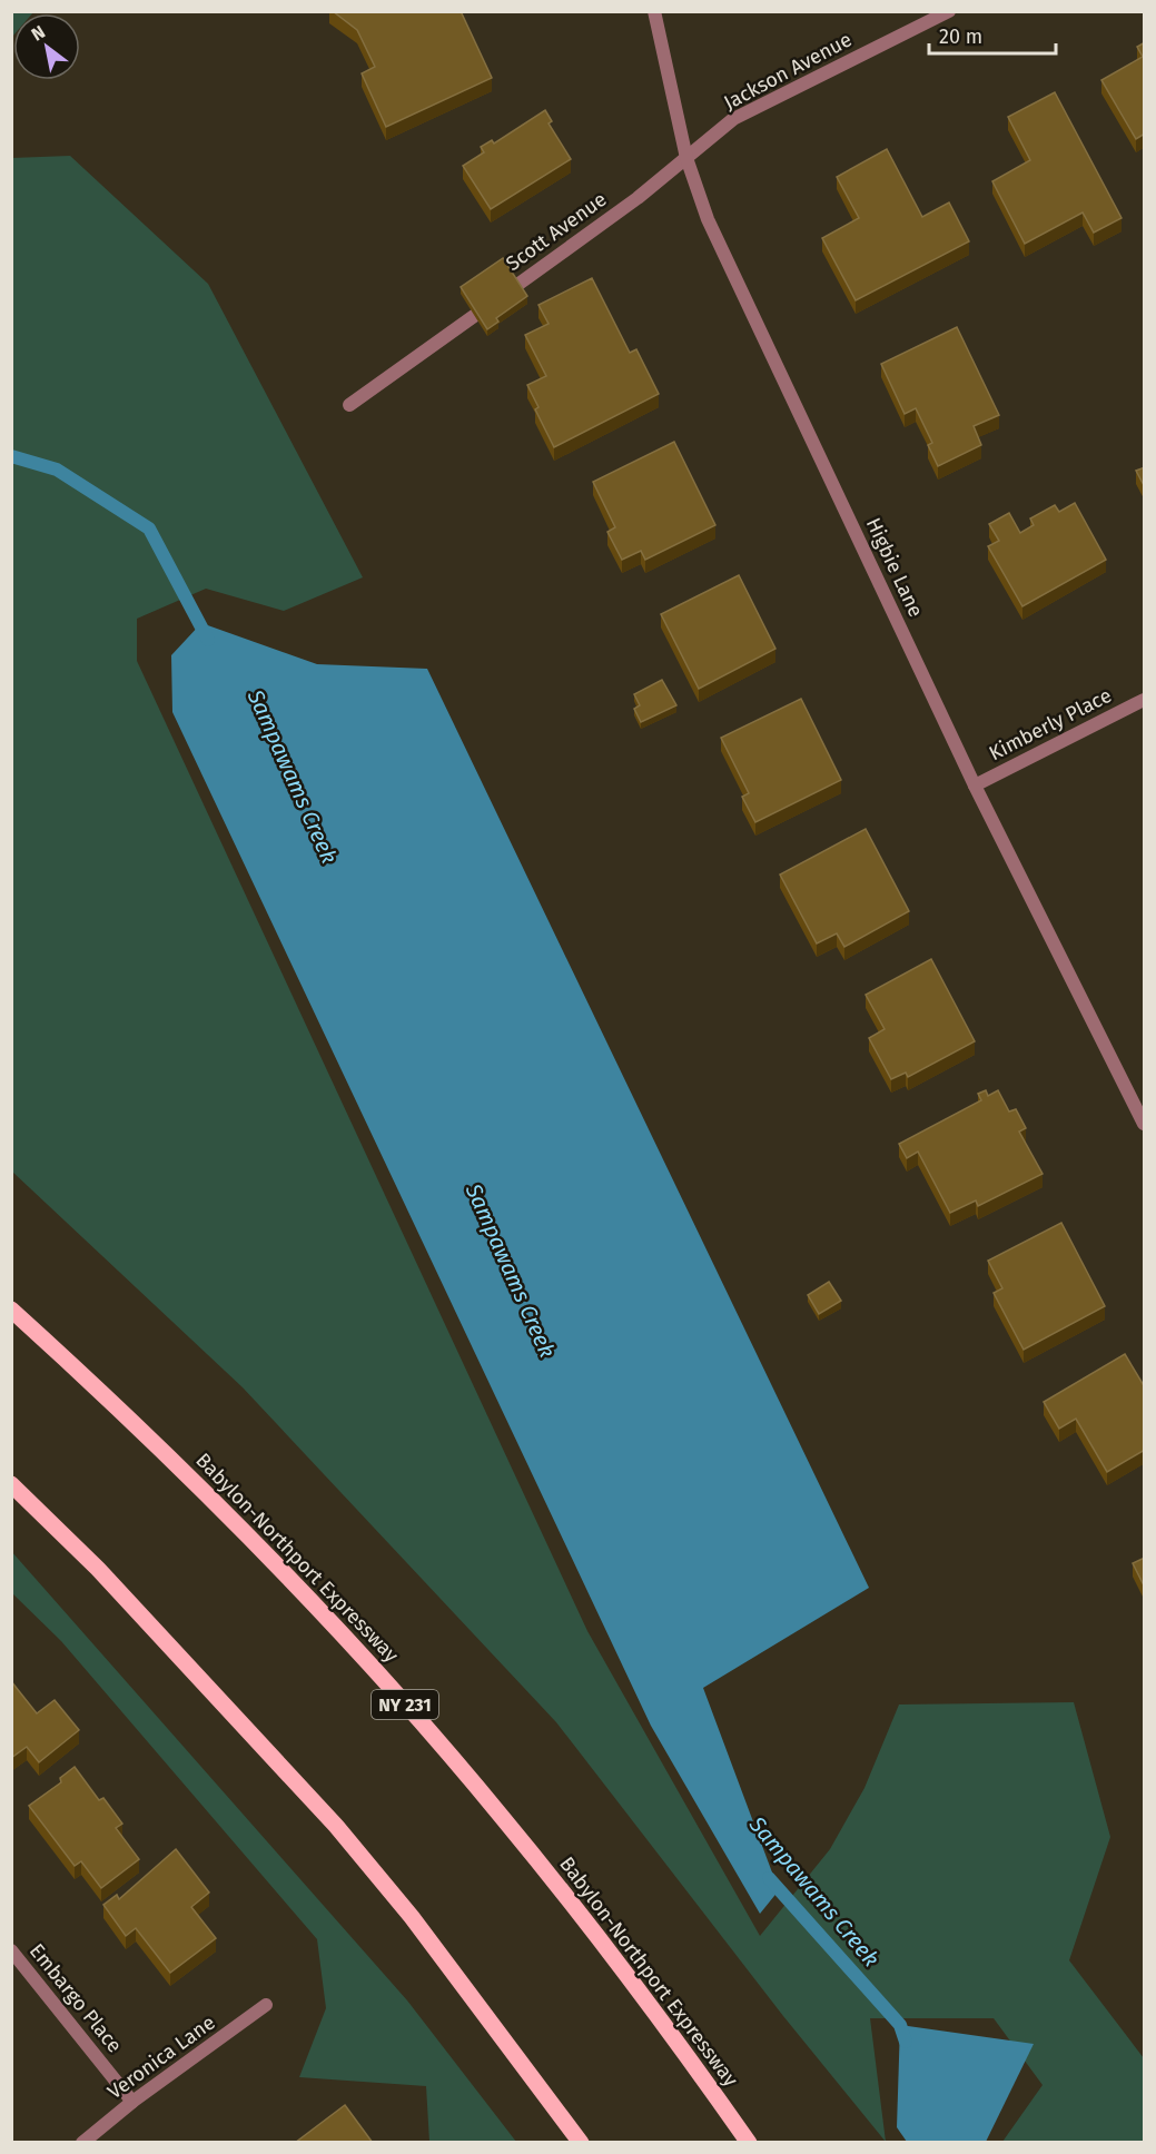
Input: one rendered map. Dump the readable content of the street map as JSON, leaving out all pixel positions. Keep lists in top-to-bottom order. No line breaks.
{"streets":{"main road":["Babylon-Northport Expressway","NY 231"],"street":["Jackson Avenue","Scott Avenue","Higbie Lane","Kimberly Place","Embargo Place","Veronica Lane"]},"crossings":[["Jackson Avenue","Scott Avenue"],["Jackson Avenue","Higbie Lane"],["Scott Avenue","Higbie Lane"],["Higbie Lane","Kimberly Place"],["Embargo Place","Veronica Lane"]],"water":["Sampawams Creek"],"scale_bar":"20 m","north":"top left"}
